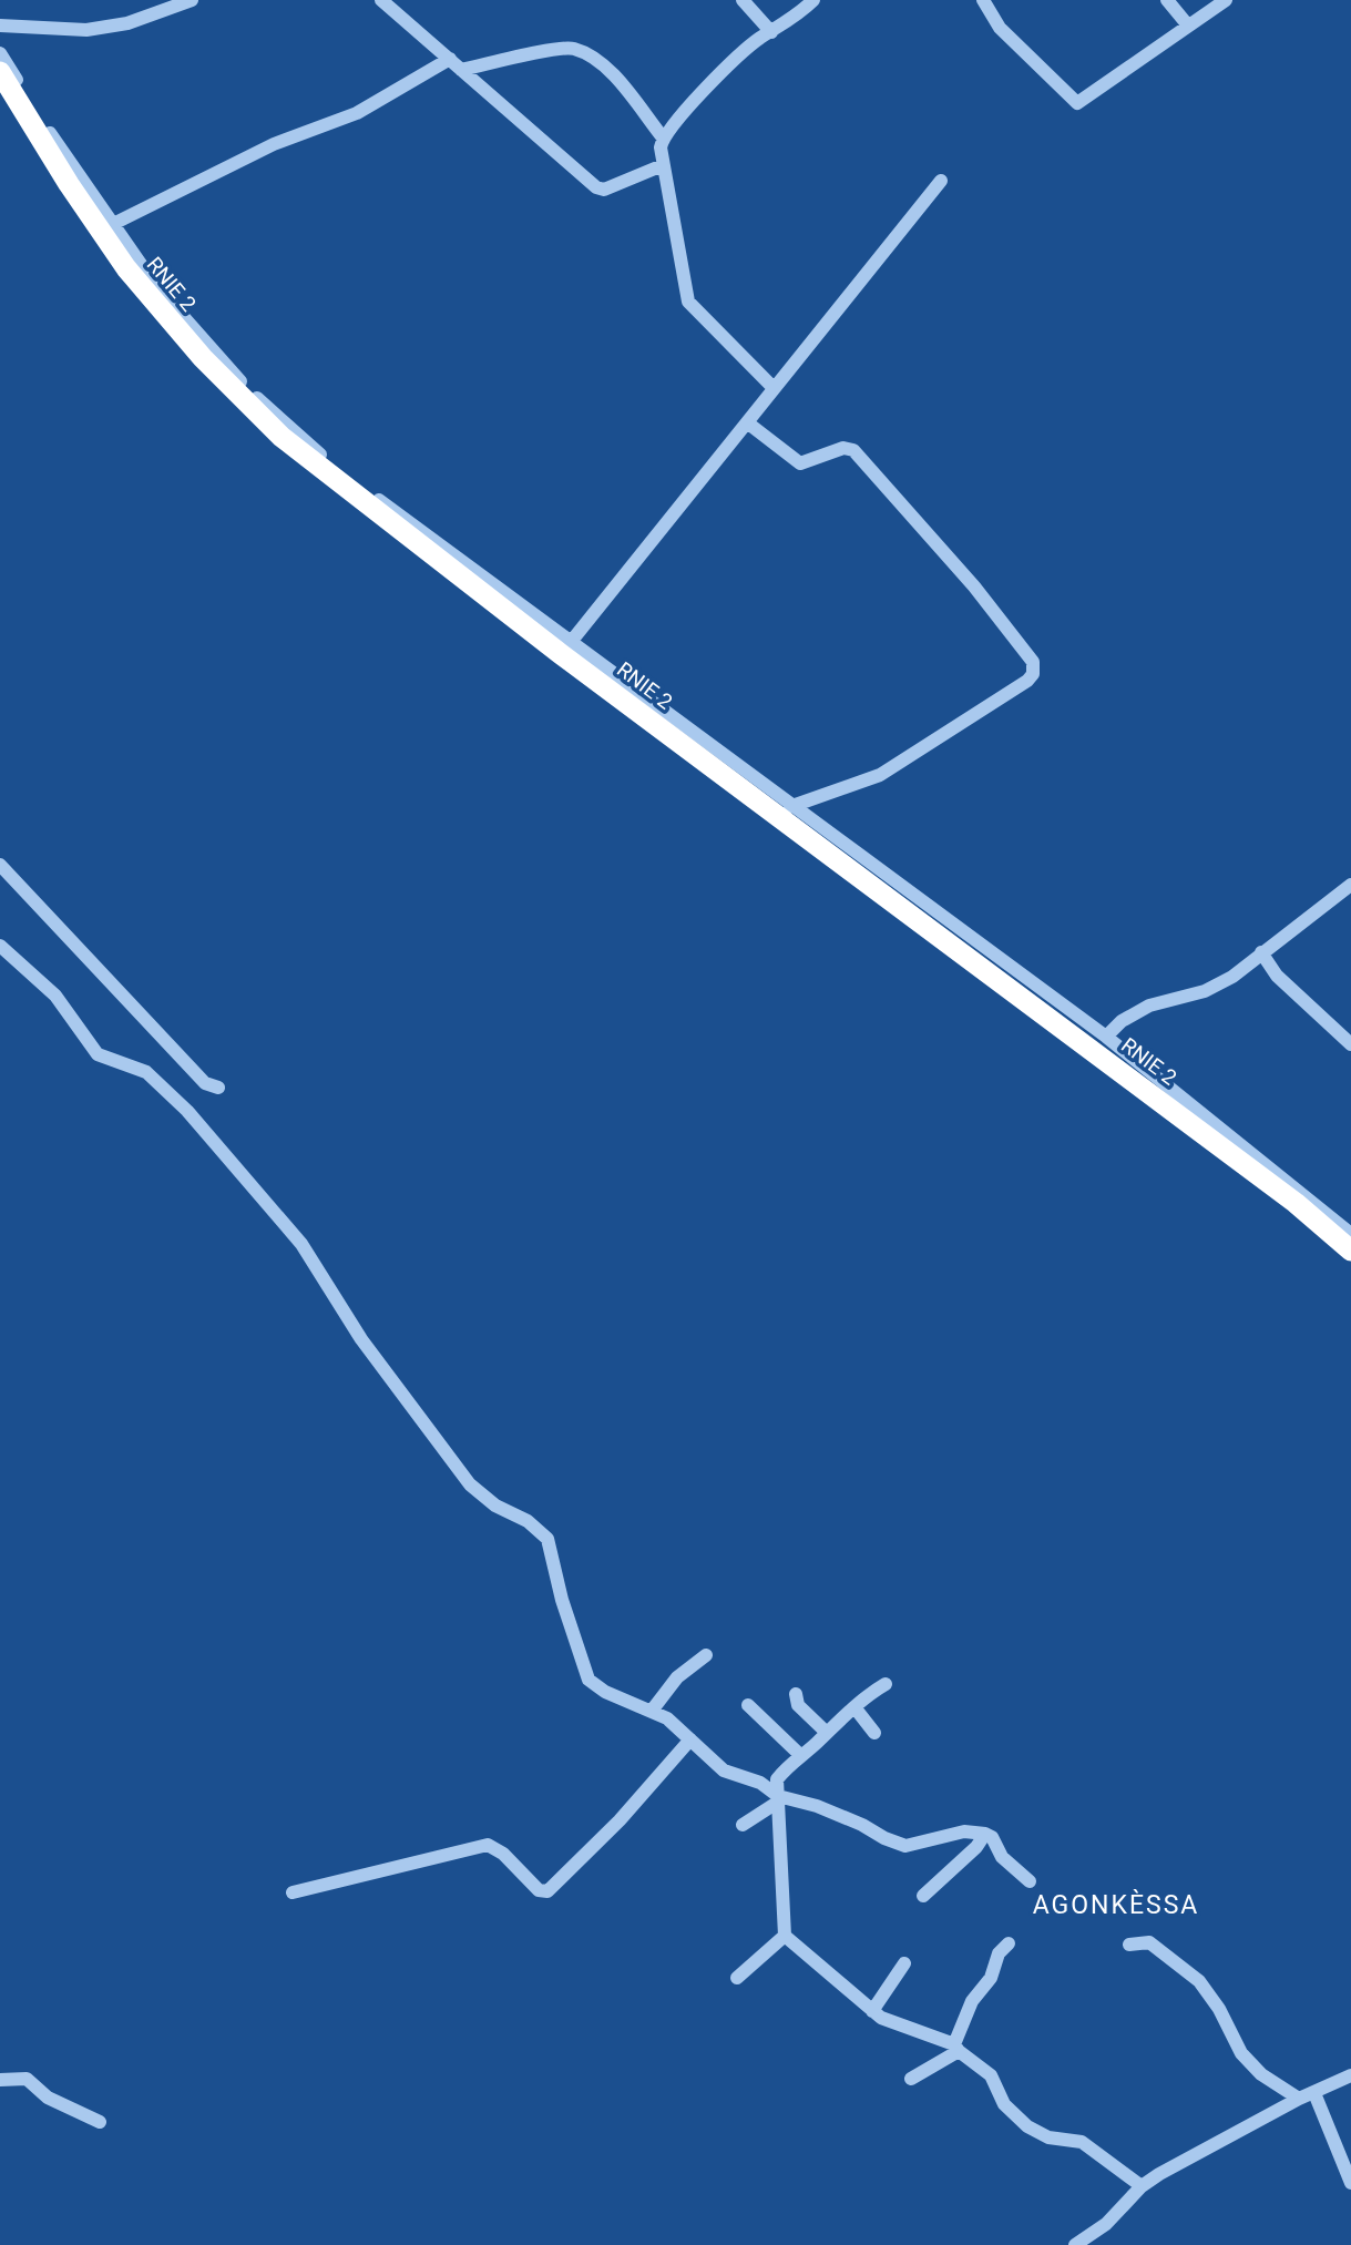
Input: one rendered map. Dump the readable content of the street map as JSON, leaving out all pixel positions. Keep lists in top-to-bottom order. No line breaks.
{"streets":{"highway":["RNIE 2"]},"districts":["AGONKÈSSA"]}
